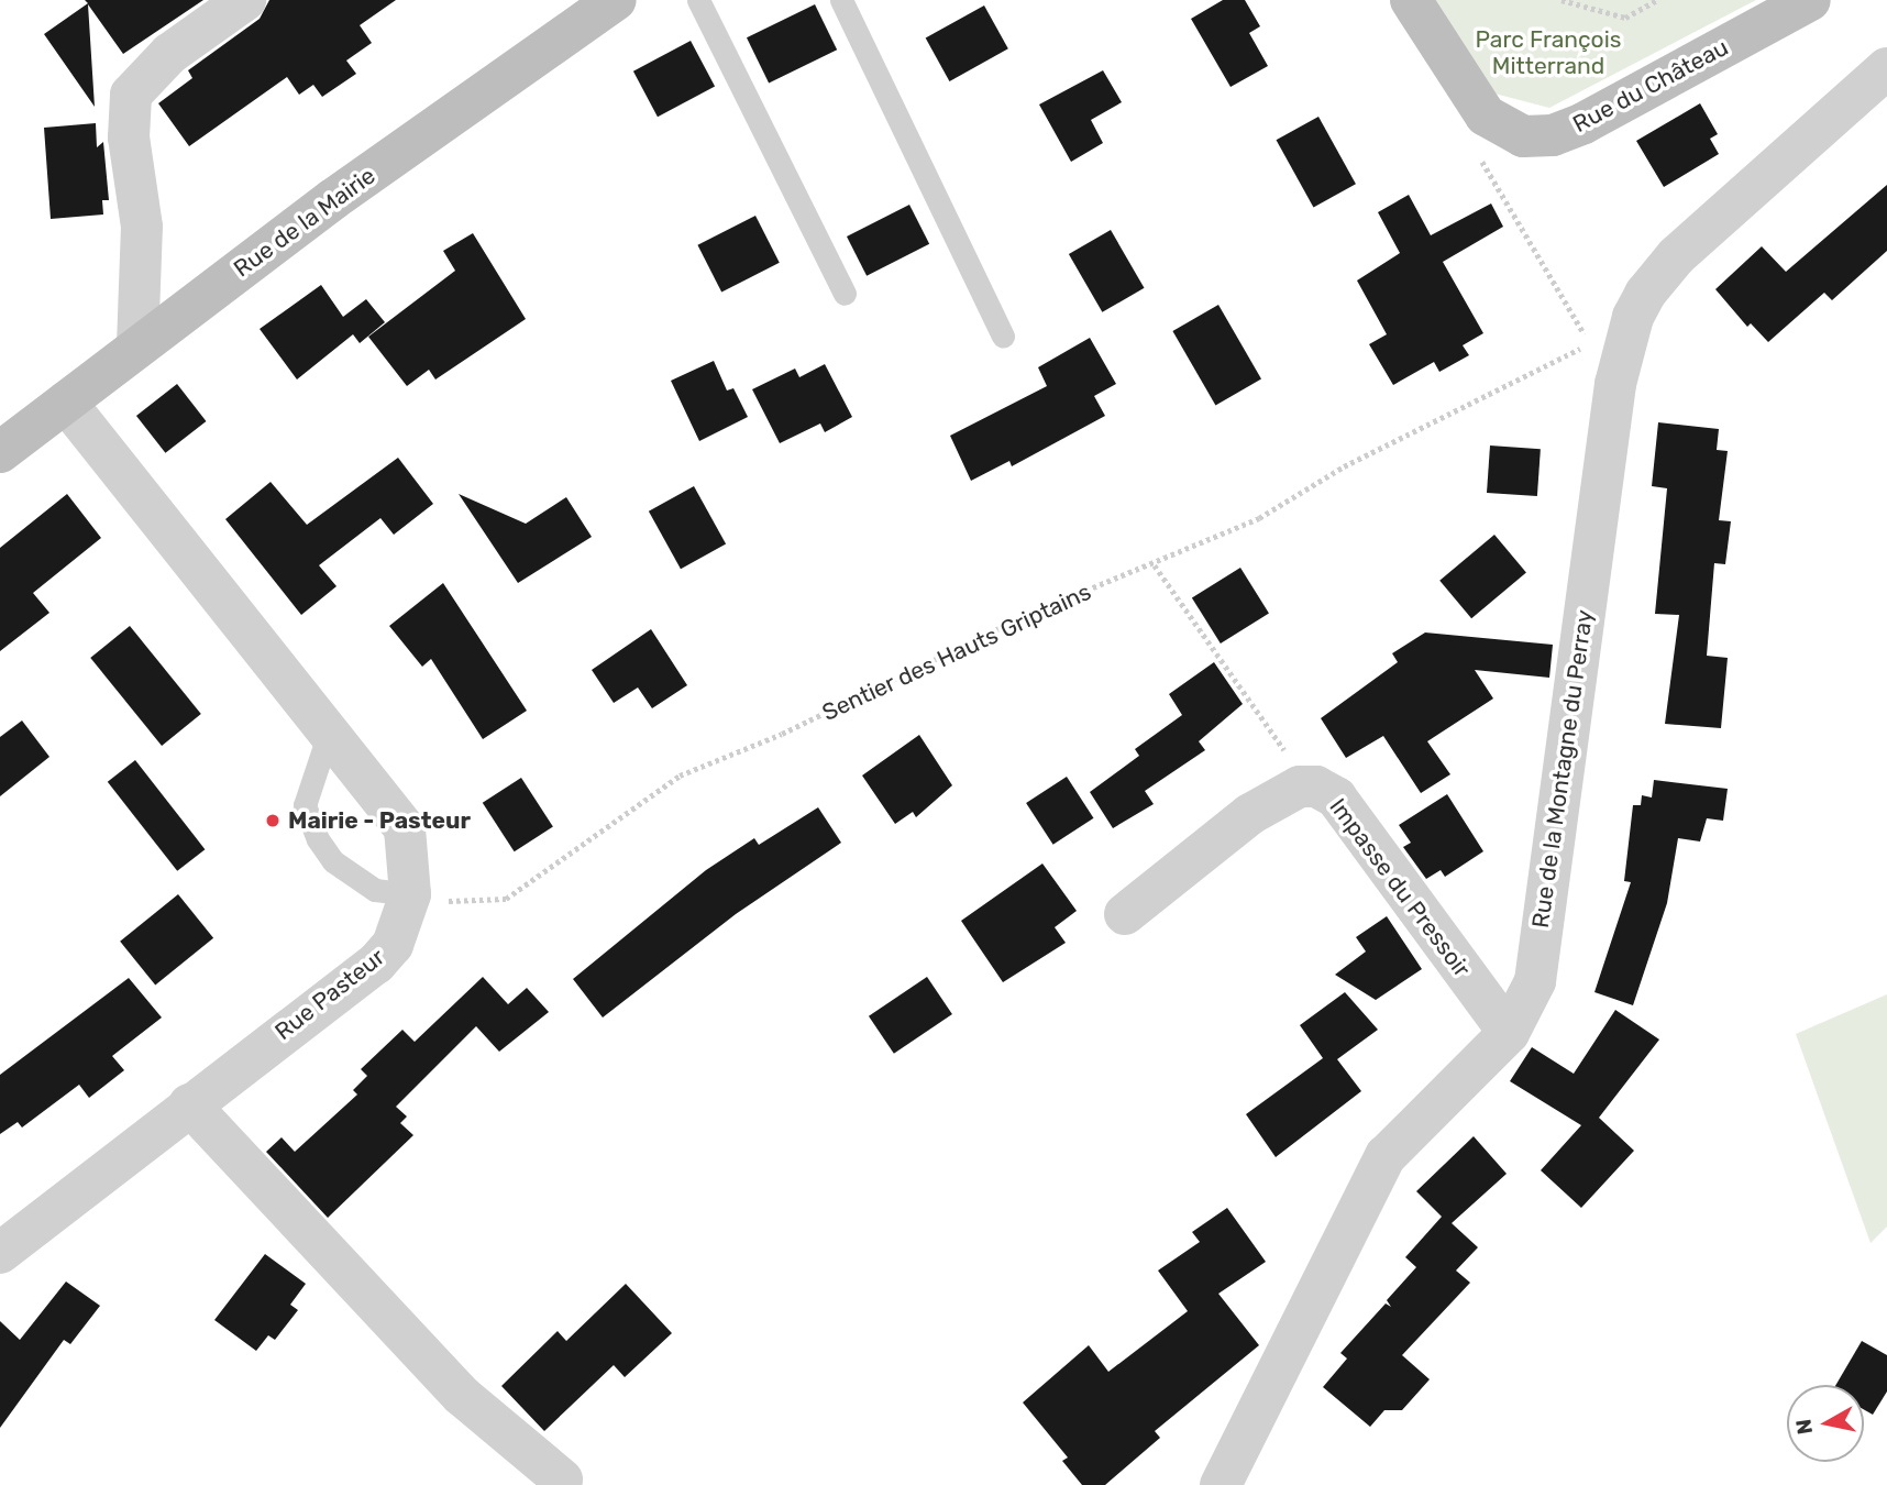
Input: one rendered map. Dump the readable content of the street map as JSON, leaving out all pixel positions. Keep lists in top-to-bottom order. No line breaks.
{"streets":{"street":["Rue du Château","Rue de la Mairie","Rue de la Montagne du Perray","Impasse du Pressoir","Rue Pasteur"],"path":["Sentier des Hauts Griptains"]},"crossings":[["Rue du Château","Sentier des Hauts Griptains"],["Rue de la Mairie","Rue Pasteur"],["Sentier des Hauts Griptains","Rue Pasteur"],["Rue de la Montagne du Perray","Impasse du Pressoir"]],"parks":["Parc François Mitterrand"],"places":["Mairie - Pasteur"],"north":"left"}
